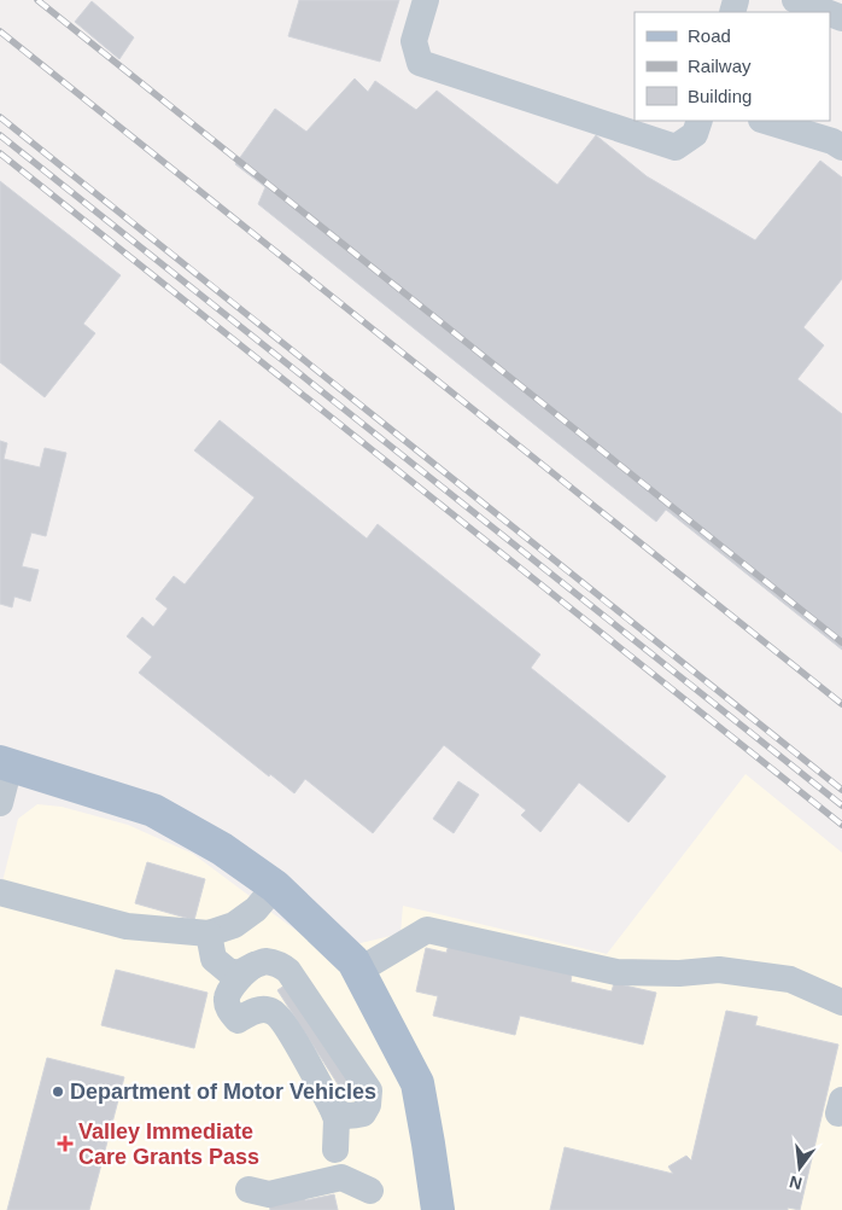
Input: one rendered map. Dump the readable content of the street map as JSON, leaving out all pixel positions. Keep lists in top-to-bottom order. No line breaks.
{"places":{"other":["Department of Motor Vehicles"],"health":["Valley Immediate Care Grants Pass"]},"legend":["Road","Railway","Building"],"north":"bottom"}
